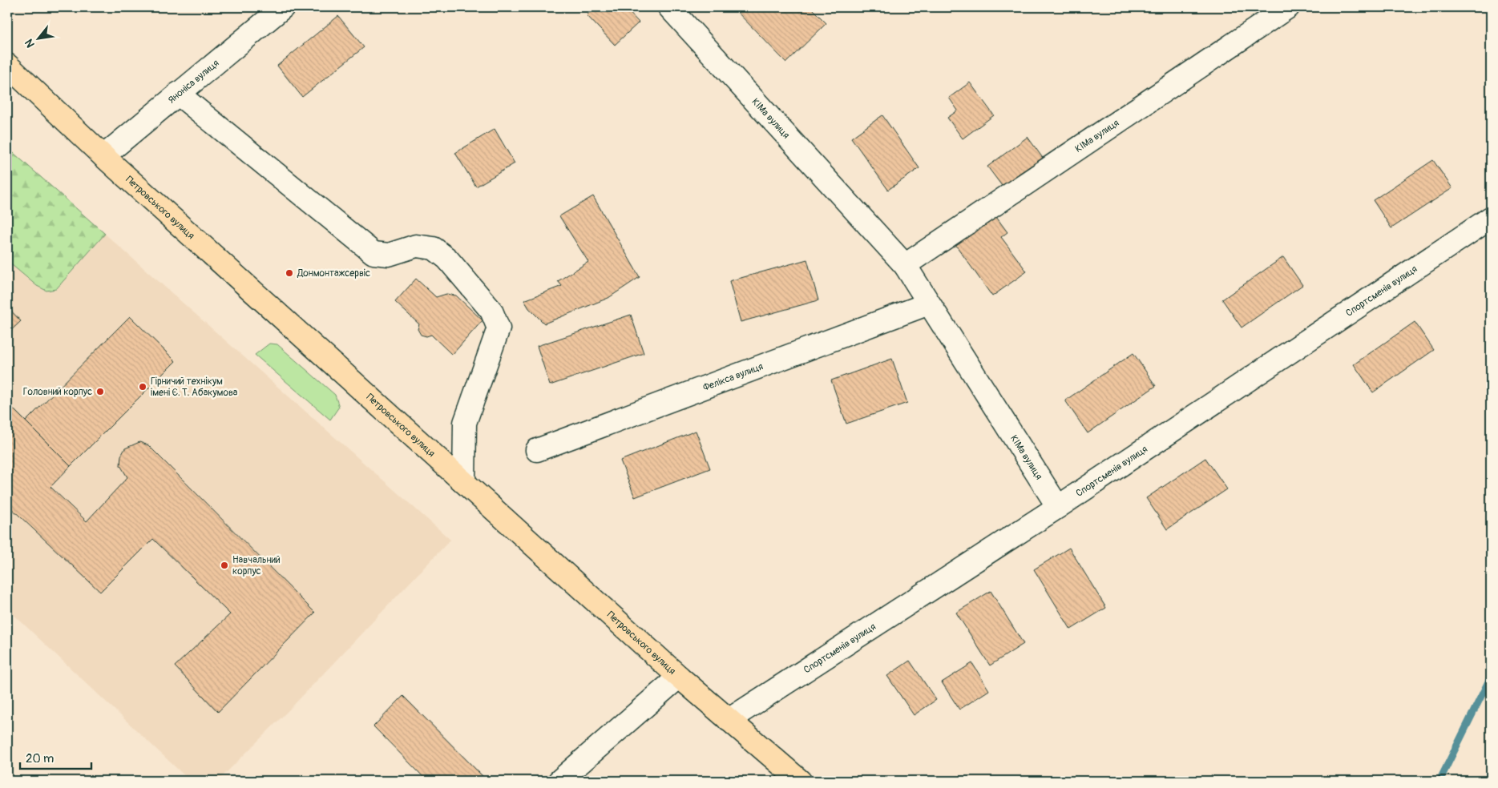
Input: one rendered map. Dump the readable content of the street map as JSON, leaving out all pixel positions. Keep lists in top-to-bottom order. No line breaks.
{"streets":{"main road":["Петровського вулиця"],"street":["Яноніса вулиця","КІМа вулиця","Спортсменів вулиця","Фелікса вулиця"]},"crossings":[["Яноніса вулиця","Петровського вулиця"],["КІМа вулиця","Спортсменів вулиця"],["КІМа вулиця","Фелікса вулиця"],["Петровського вулиця","Спортсменів вулиця"]],"places":["Донмонтажсервіс","Гірничий технікум імені Є. Т. Абакумова","Головний корпус","Навчальний корпус"],"scale_bar":"20 m","north":"bottom left"}
